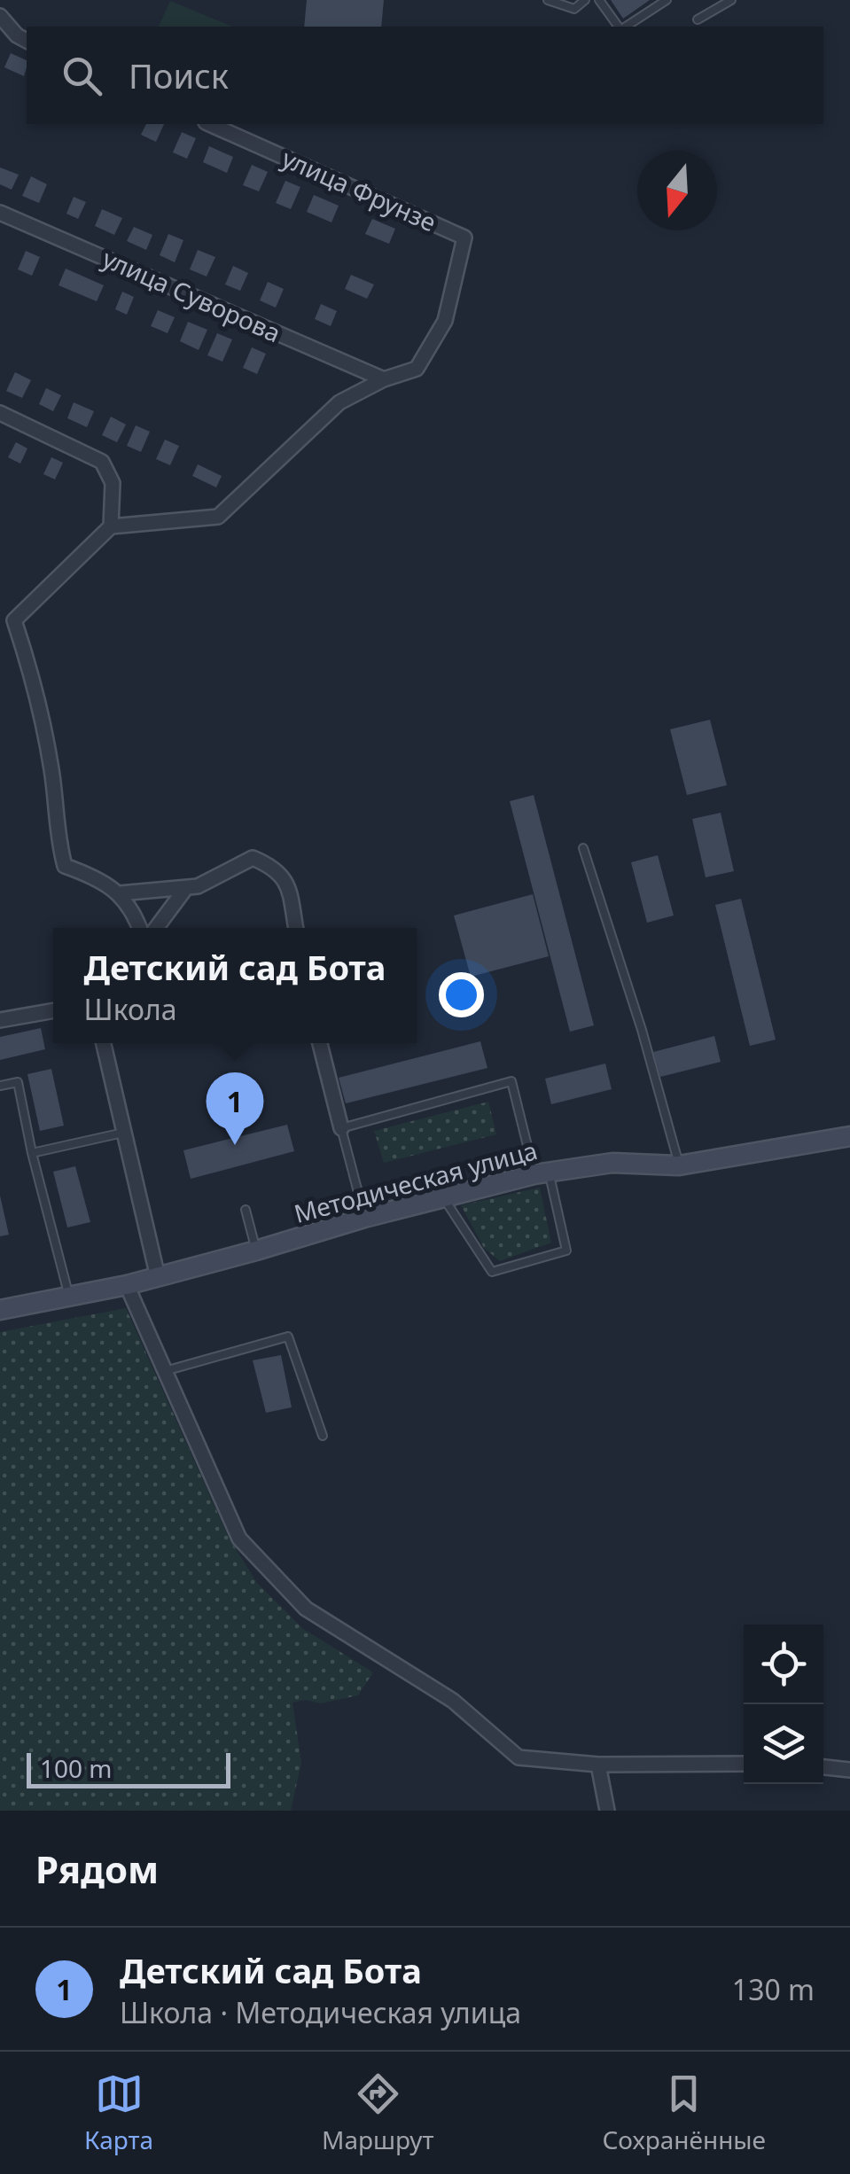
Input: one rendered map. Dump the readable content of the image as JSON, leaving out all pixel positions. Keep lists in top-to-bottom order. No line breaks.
{"streets":{"main road":["Методическая улица"],"street":["улица Фрунзе","улица Суворова"]},"crossings":[["улица Фрунзе","улица Суворова"]],"scale_bar":"100 m","north":"bottom","page":{"search":"Поиск","popup":["Детский сад Бота","Школа"],"pins":"1","scale":"100 m","heading":"Рядом","list":[{"mark":"1","name":"Детский сад Бота","note":"Школа · Методическая улица","value":"130 m"}],"nav":["Карта","Маршрут","Сохранённые"]}}
